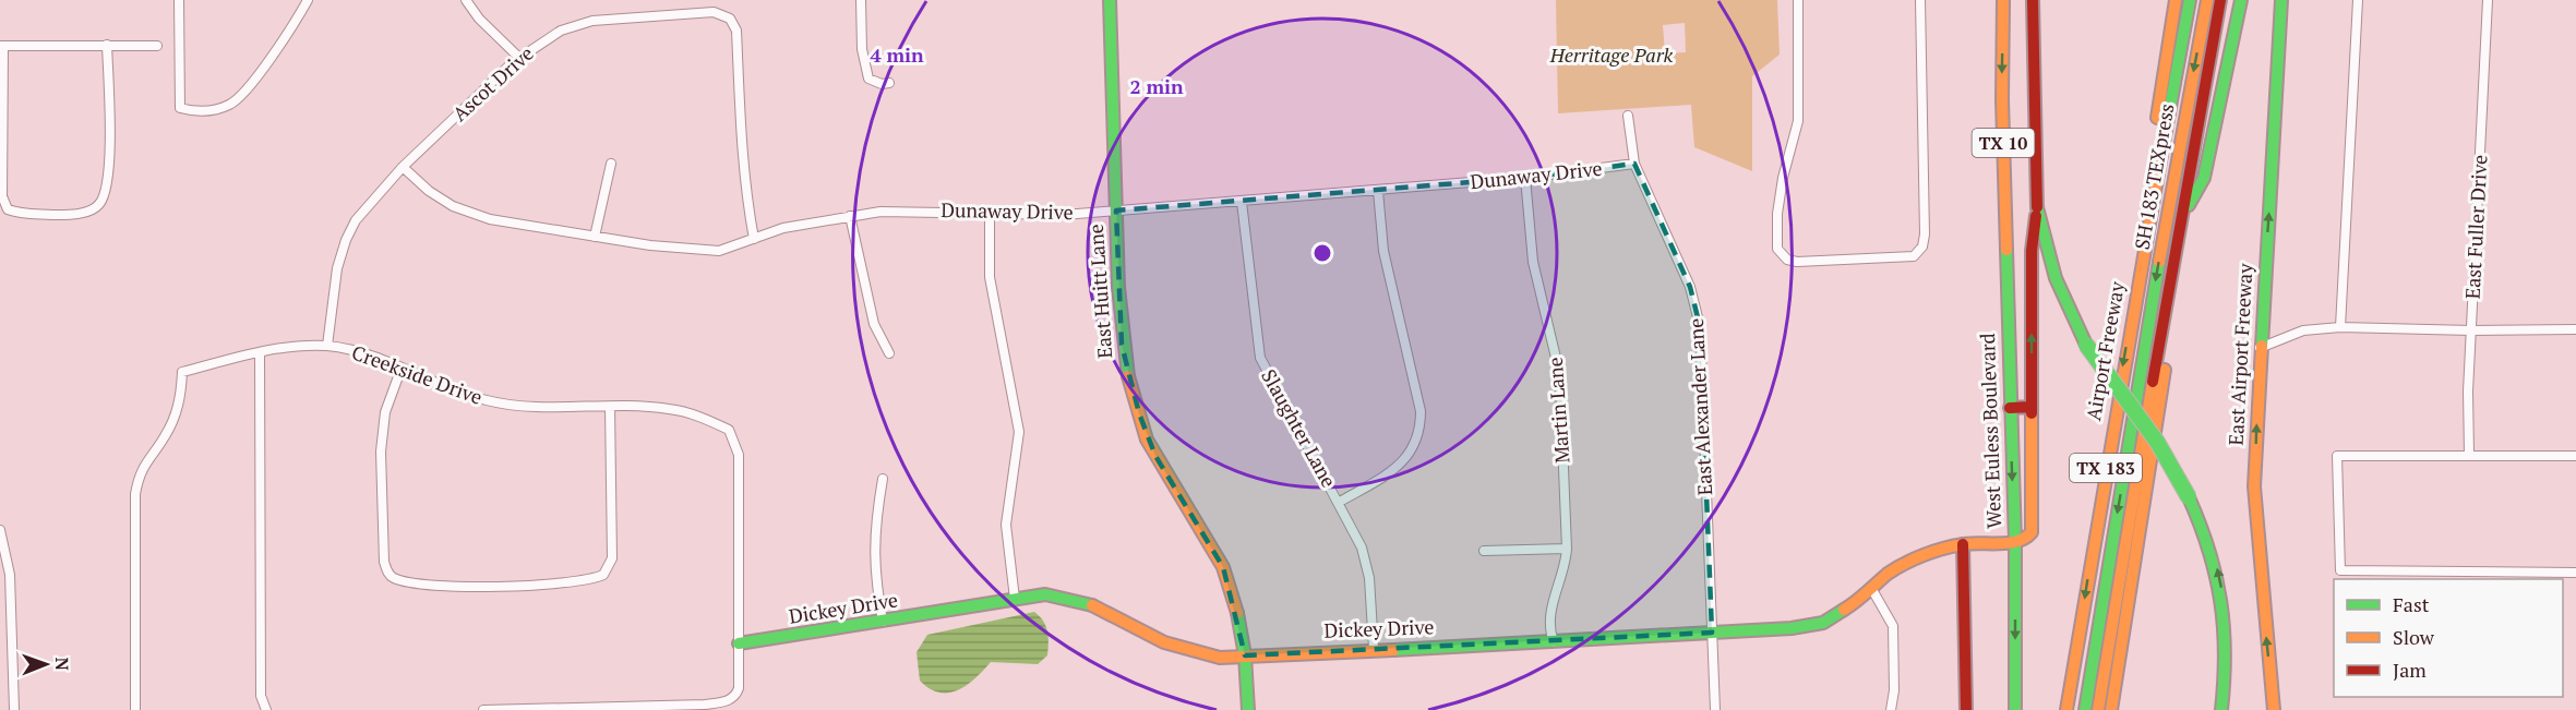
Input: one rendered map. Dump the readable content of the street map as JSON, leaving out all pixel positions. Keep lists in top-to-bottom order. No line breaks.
{"streets":{"main road":["TX 10","SH 183 TEXpress","East Huitt Lane","Airport Freeway","East Airport Freeway","West Euless Boulevard","TX 183","Dickey Drive"],"street":["Ascot Drive","Dunaway Drive","East Fuller Drive","Creekside Drive","East Alexander Lane","Martin Lane","Slaughter Lane"]},"crossings":[["Ascot Drive","Dunaway Drive"],["Ascot Drive","Creekside Drive"],["Dunaway Drive","East Huitt Lane"],["Dunaway Drive","East Alexander Lane"],["Dunaway Drive","Martin Lane"],["Dunaway Drive","Slaughter Lane"],["East Huitt Lane","Dickey Drive"],["Creekside Drive","Dickey Drive"],["East Alexander Lane","Dickey Drive"],["Martin Lane","Dickey Drive"],["Slaughter Lane","Dickey Drive"],["West Euless Boulevard","Dickey Drive"]],"parks":["Herritage Park"],"legend":["Fast","Slow","Jam"],"north":"right","rings":["4 min","2 min"]}
